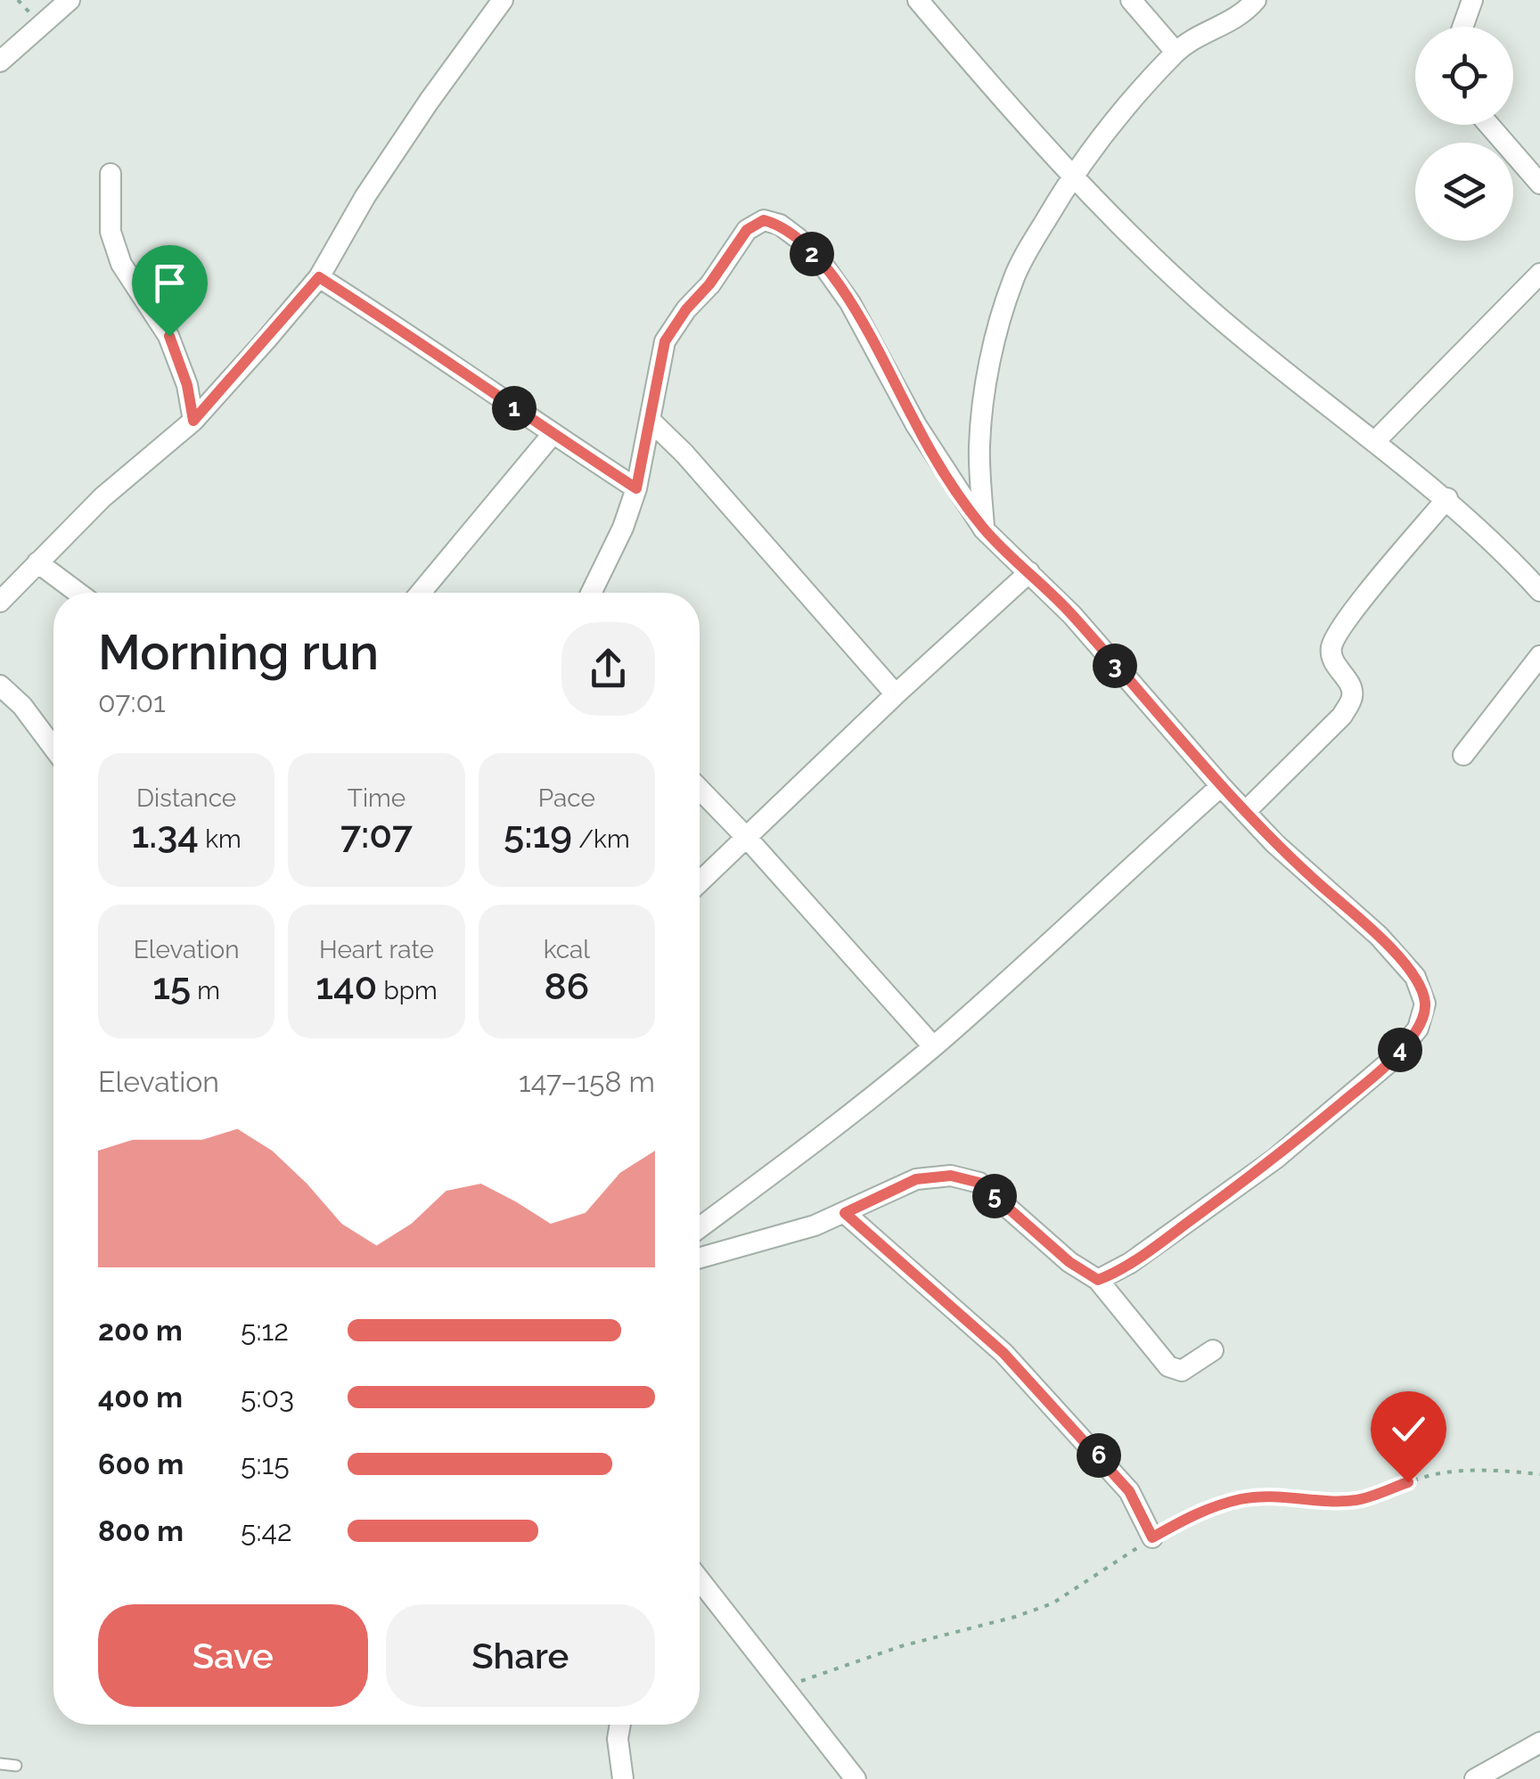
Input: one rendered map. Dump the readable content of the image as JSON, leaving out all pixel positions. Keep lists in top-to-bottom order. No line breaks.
{"page":{"pins":["2","1","3","4","5","6"],"heading":["Morning run","07:01"],"stats":[["Distance","1.34 km"],["Time","7:07"],["Pace","5:19 /km"],["Elevation","15 m"],["Heart rate","140 bpm"],["kcal","86"]],"chart":["Elevation","147–158 m"],"list":[{"name":"200 m","note":"5:12"},{"name":"400 m","note":"5:03"},{"name":"600 m","note":"5:15"},{"name":"800 m","note":"5:42"}],"buttons":["Save","Share"]}}
